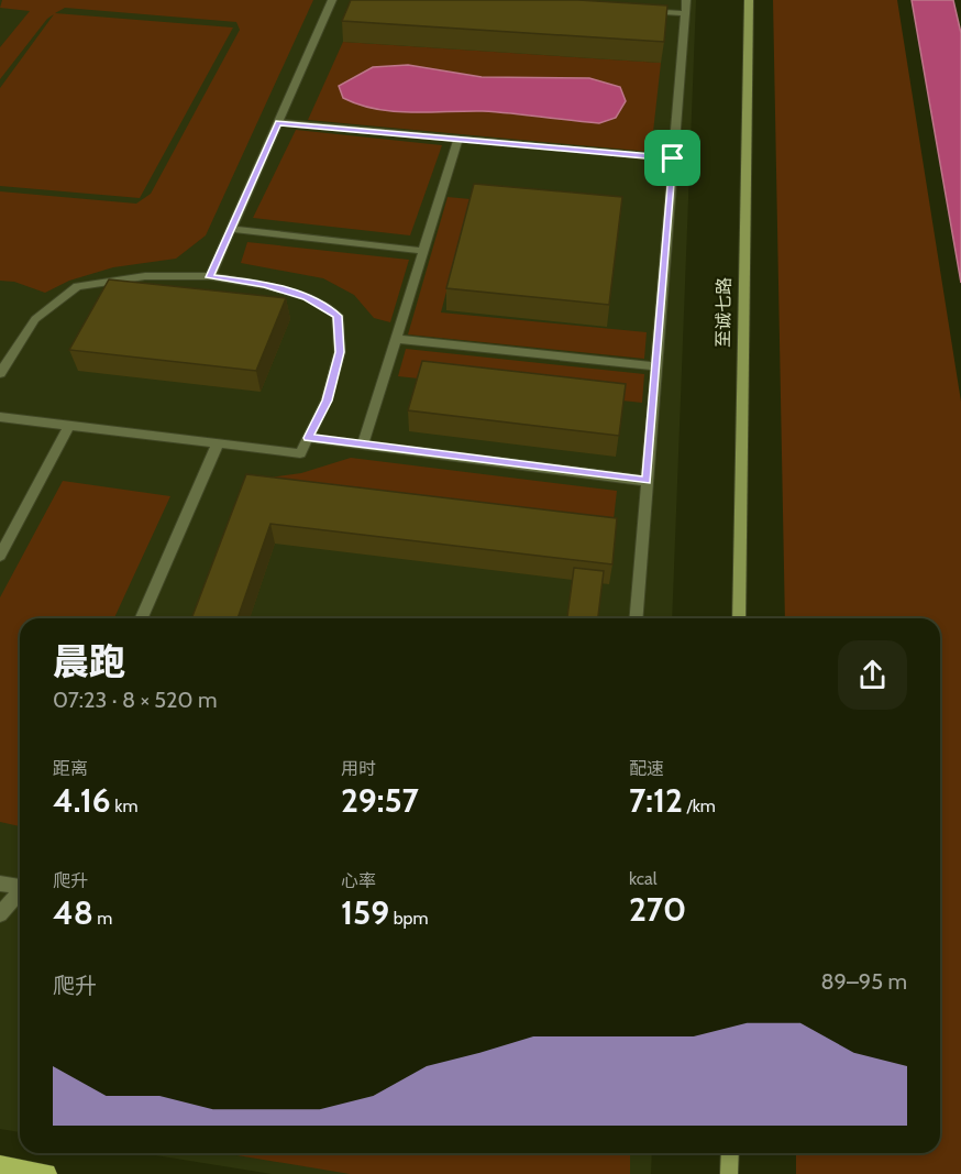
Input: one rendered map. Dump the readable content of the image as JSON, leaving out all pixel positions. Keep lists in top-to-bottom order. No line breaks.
{"streets":{"main road":["至诚七路"]},"page":{"heading":["晨跑","07:23 · 8 × 520 m"],"stats":[["距离","4.16 km"],["用时","29:57"],["配速","7:12 /km"],["爬升","48 m"],["心率","159 bpm"],["kcal","270"]],"chart":["爬升","89–95 m"]}}
